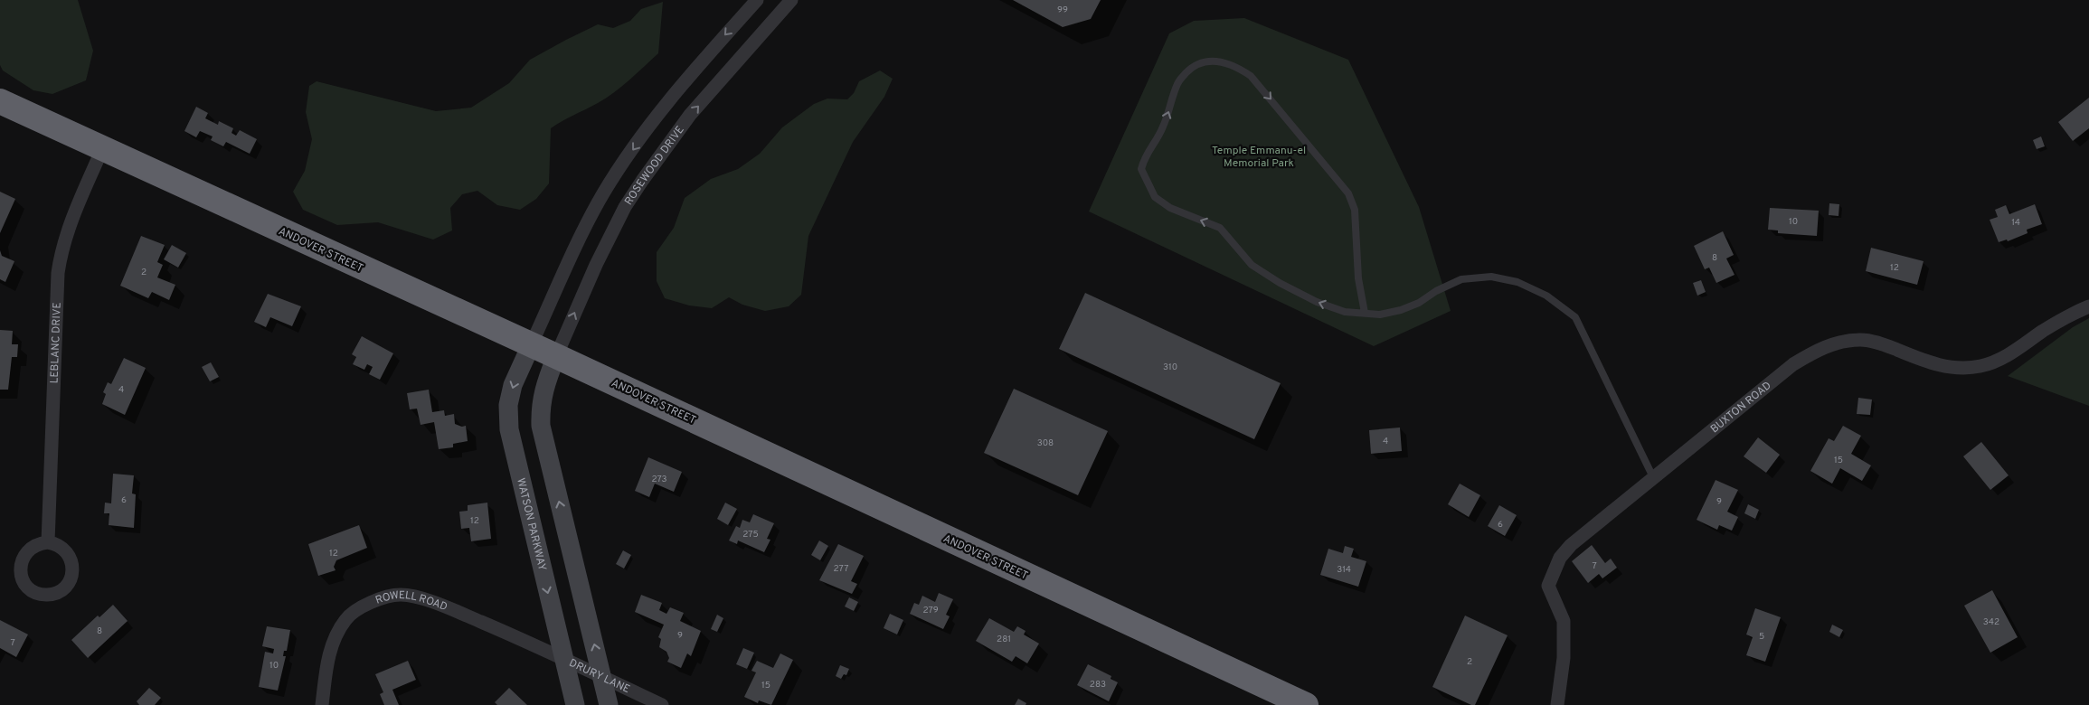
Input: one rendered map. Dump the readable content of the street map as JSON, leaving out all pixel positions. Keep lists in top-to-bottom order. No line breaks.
{"streets":{"highway":["ANDOVER STREET"],"main road":["WATSON PARKWAY"],"street":["ROSEWOOD DRIVE","LEBLANC DRIVE","BUXTON ROAD","ROWELL ROAD","DRURY LANE"]},"crossings":[["ROSEWOOD DRIVE","ANDOVER STREET"],["ANDOVER STREET","LEBLANC DRIVE"],["ANDOVER STREET","WATSON PARKWAY"],["WATSON PARKWAY","ROWELL ROAD"],["WATSON PARKWAY","DRURY LANE"],["ROWELL ROAD","DRURY LANE"]],"parks":["Temple Emmanu-el Memorial Park"],"house_numbers":["99","10","14","8","12","2","310","4","4","308","15","273","6","9","12","6","275","12","7","277","314","279","342","8","9","5","281","7","2","10","283","15"]}
